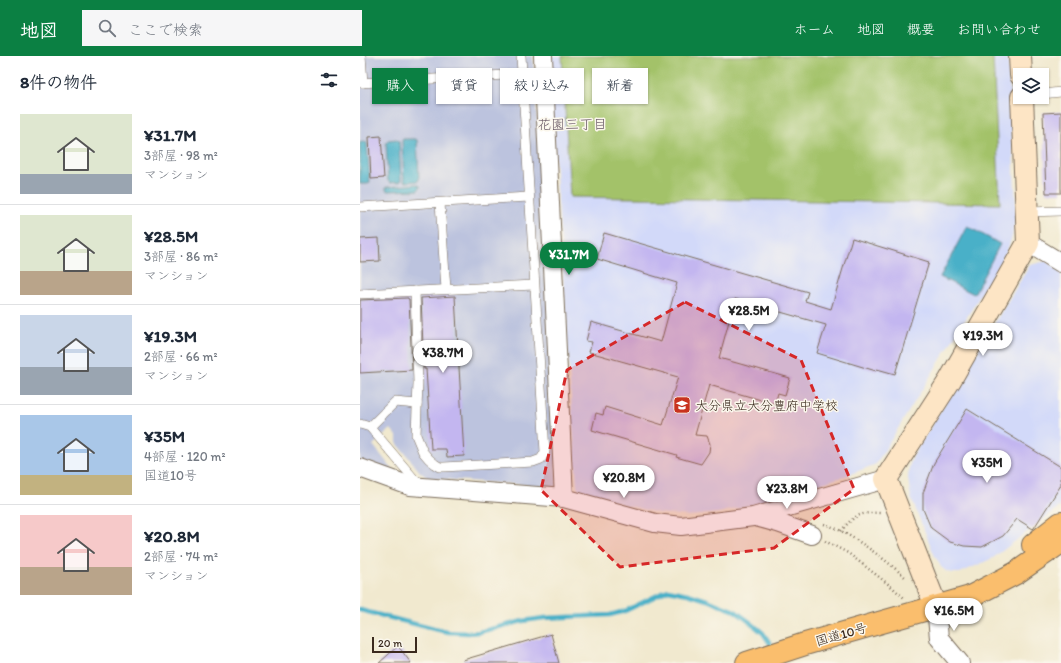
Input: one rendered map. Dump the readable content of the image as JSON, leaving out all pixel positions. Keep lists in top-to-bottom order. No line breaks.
{"streets":{"highway":["国道10号"]},"districts":["花園三丁目"],"places":{"school or university":["大分県立大分豊府中学校"]},"scale_bar":"20 m","page":{"header":"地図","search":"ここで検索","nav":["ホーム","地図","概要","お問い合わせ"],"heading":"8件の物件","chip":["購入","賃貸","絞り込み","新着"],"list":[{"name":"¥31.7M","note":"3部屋 · 98 m² · マンション"},{"name":"¥28.5M","note":"3部屋 · 86 m² · マンション"},{"name":"¥19.3M","note":"2部屋 · 66 m² · マンション"},{"name":"¥35M","note":"4部屋 · 120 m² · 国道10号"},{"name":"¥20.8M","note":"2部屋 · 74 m² · マンション"}],"price":["¥31.7M","¥28.5M","¥19.3M","¥38.7M","¥35M","¥20.8M","¥23.8M","¥16.5M"],"scale":"20 m"}}
